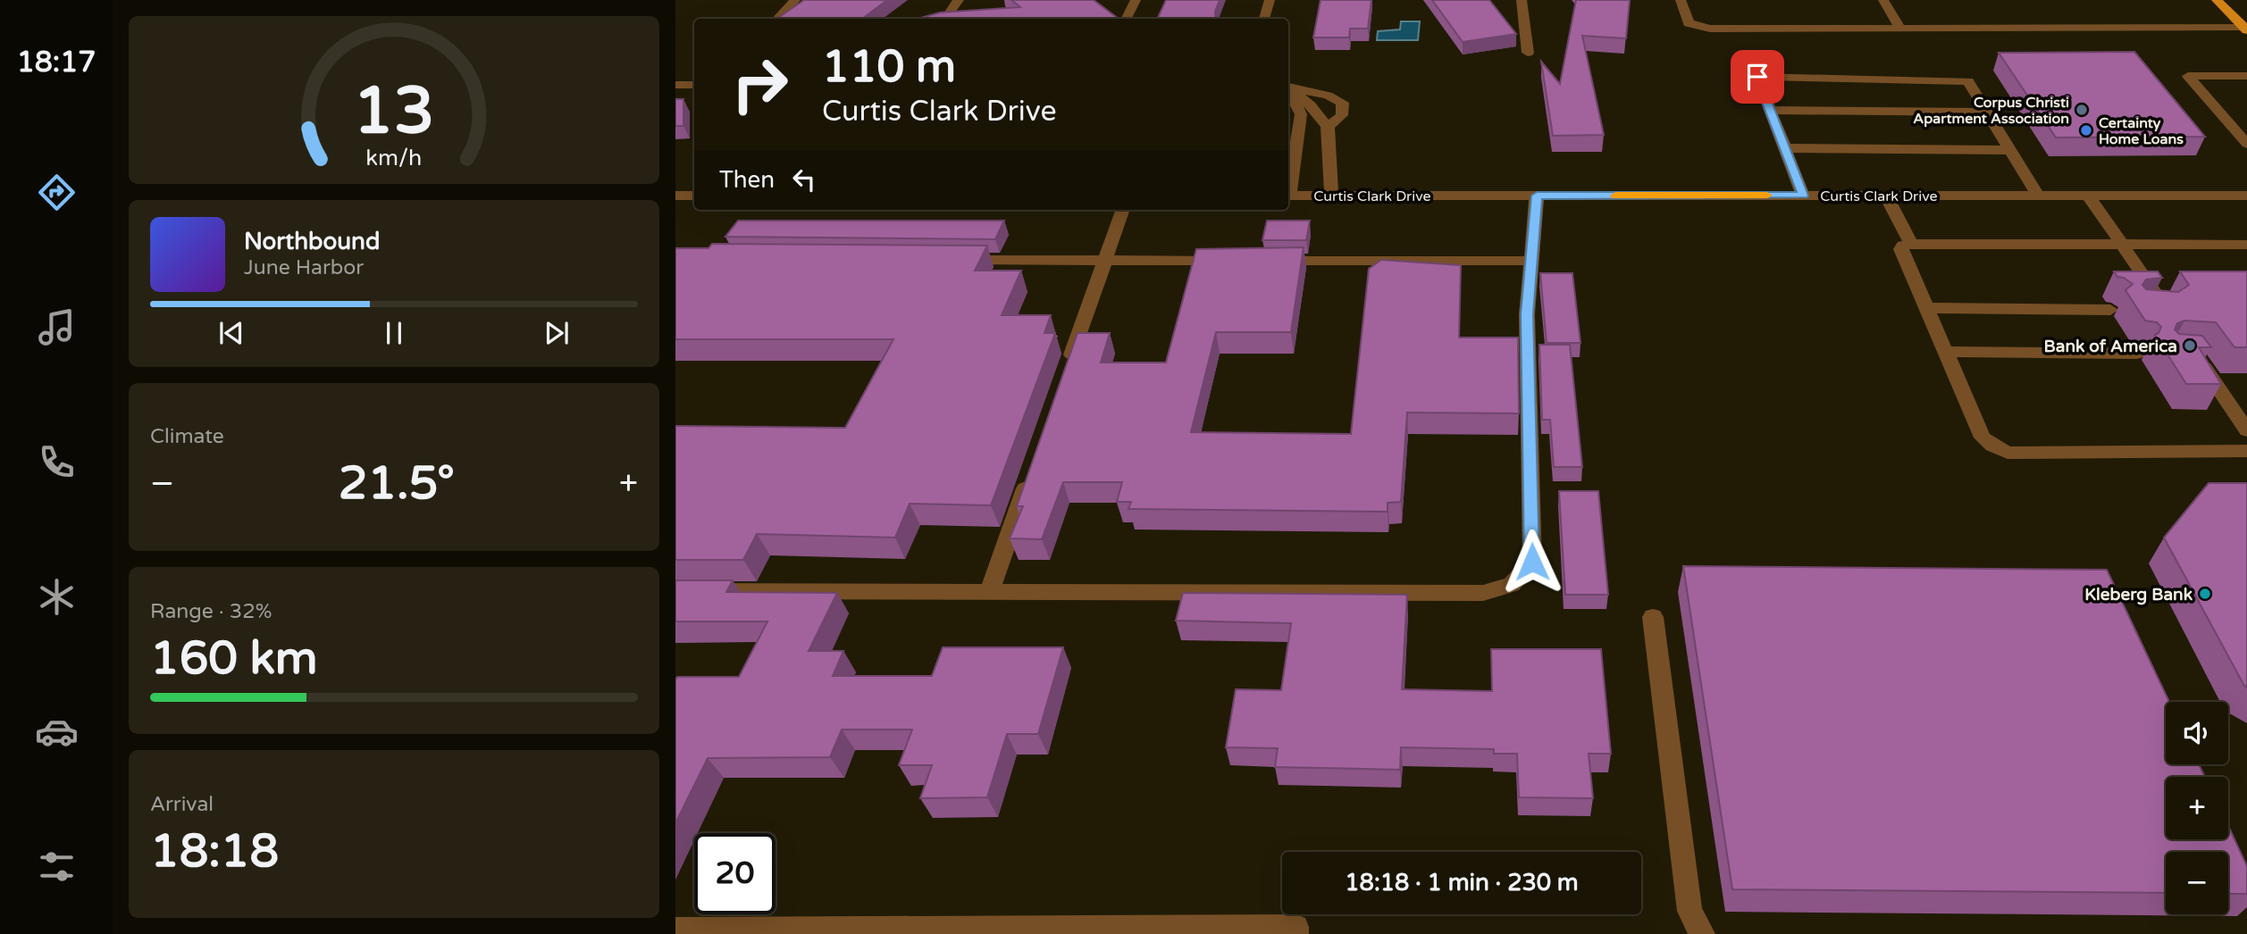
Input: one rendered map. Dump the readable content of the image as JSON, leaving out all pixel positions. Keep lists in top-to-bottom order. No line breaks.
{"streets":{"street":["Curtis Clark Drive"]},"places":["Corpus Christi Apartment Association","Certainty Home Loans","Bank of America","Kleberg Bank"],"page":{"tabs":"18:17","turn":["110 m","Curtis Clark Drive"],"then":"Then","song":["Northbound","June Harbor"],"tile":["Climate",["Range · 32%","160 km"],["Arrival","18:18"]],"heat":["−","21.5°","+"],"map_buttons":["+","−"],"limit":"20","trip":"18:18 · 1 min · 230 m","gauge":["13","km/h"]}}
